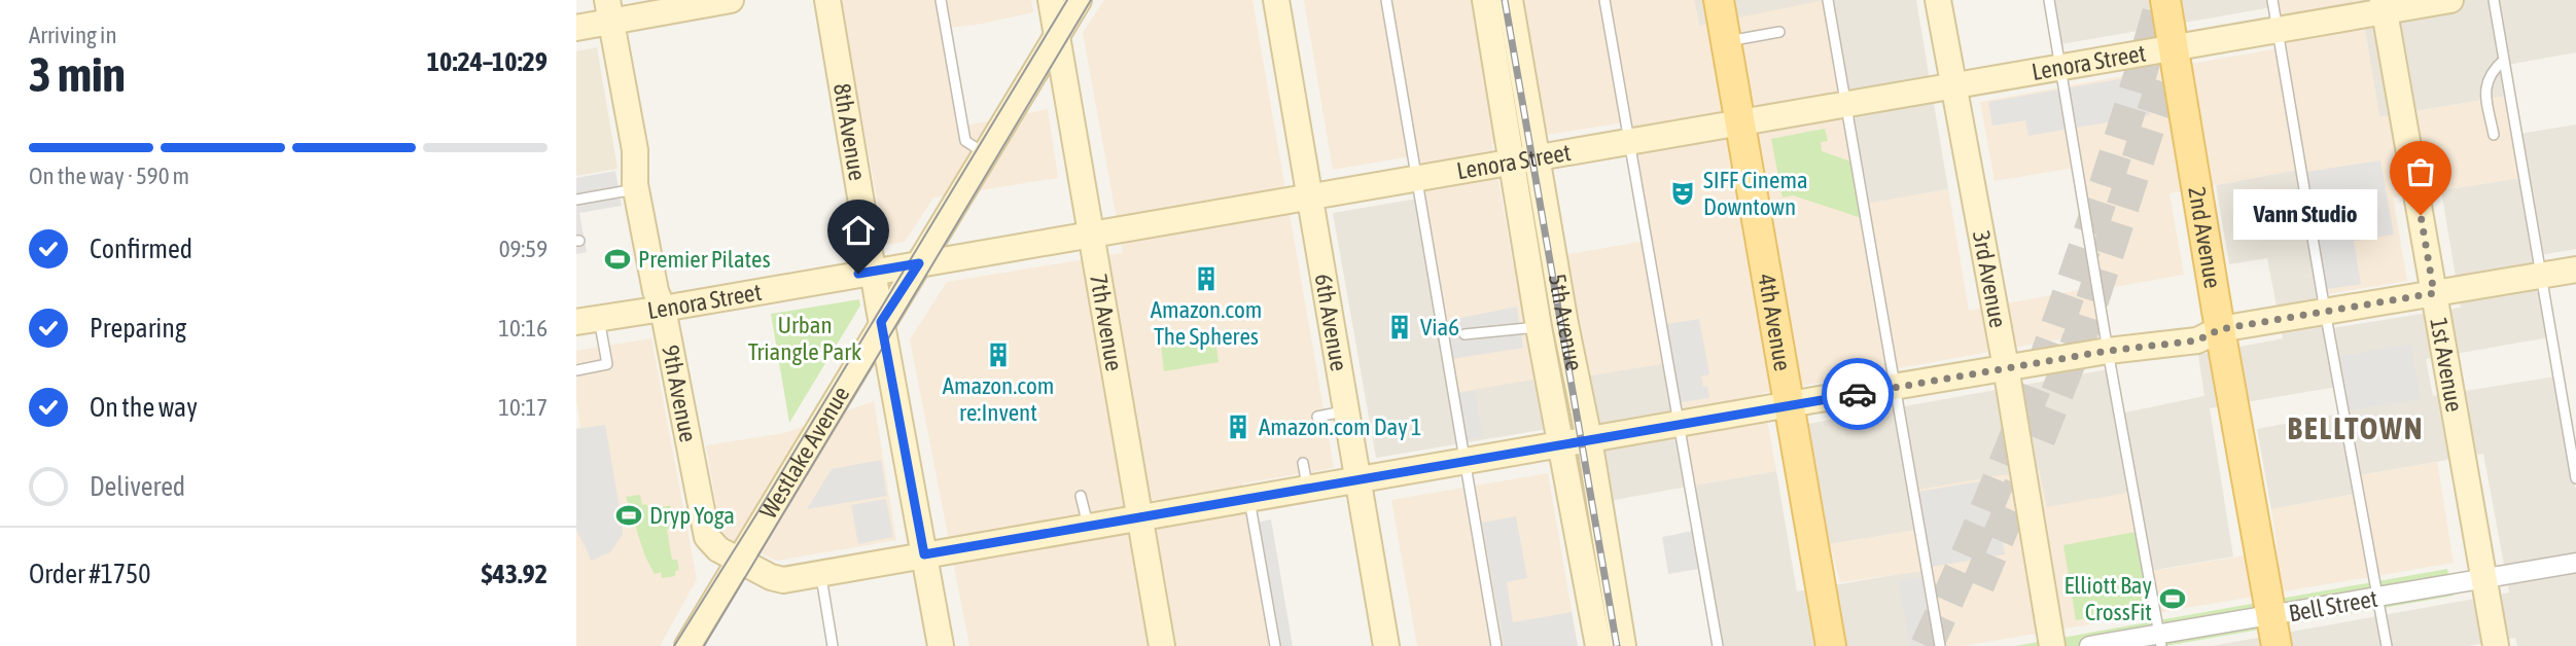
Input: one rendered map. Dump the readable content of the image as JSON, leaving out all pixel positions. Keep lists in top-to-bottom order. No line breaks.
{"streets":{"main road":["Lenora Street","8th Avenue","2nd Avenue","3rd Avenue","7th Avenue","6th Avenue","5th Avenue","4th Avenue","1st Avenue","9th Avenue","Westlake Avenue"],"street":["Bell Street"]},"crossings":[["Lenora Street","8th Avenue"],["Lenora Street","2nd Avenue"],["Lenora Street","3rd Avenue"],["Lenora Street","7th Avenue"],["Lenora Street","6th Avenue"],["Lenora Street","5th Avenue"],["Lenora Street","4th Avenue"],["Lenora Street","1st Avenue"],["Lenora Street","9th Avenue"],["Lenora Street","Westlake Avenue"],["8th Avenue","9th Avenue"],["8th Avenue","Westlake Avenue"],["2nd Avenue","9th Avenue"],["2nd Avenue","Bell Street"],["3rd Avenue","9th Avenue"],["7th Avenue","9th Avenue"],["7th Avenue","Westlake Avenue"],["6th Avenue","9th Avenue"],["5th Avenue","9th Avenue"],["4th Avenue","9th Avenue"],["1st Avenue","9th Avenue"],["1st Avenue","Bell Street"],["9th Avenue","Westlake Avenue"]],"districts":["BELLTOWN"],"parks":["Urban Triangle Park"],"places":{"theatre":["SIFF Cinema Downtown"],"other":["Vann Studio"],"sports":["Premier Pilates","Dryp Yoga","Elliott Bay CrossFit"],"building":["Amazon.com The Spheres","Via6","Amazon.com re:Invent","Amazon.com Day 1"]},"page":{"heading":["3 min","Arriving in","10:24–10:29"],"panel":["Order #1750","$43.92"],"bar":"On the way · 590 m","bubble":"Vann Studio","list":[["Confirmed","09:59"],["Preparing","10:16"],["On the way","10:17"],"Delivered"]}}
